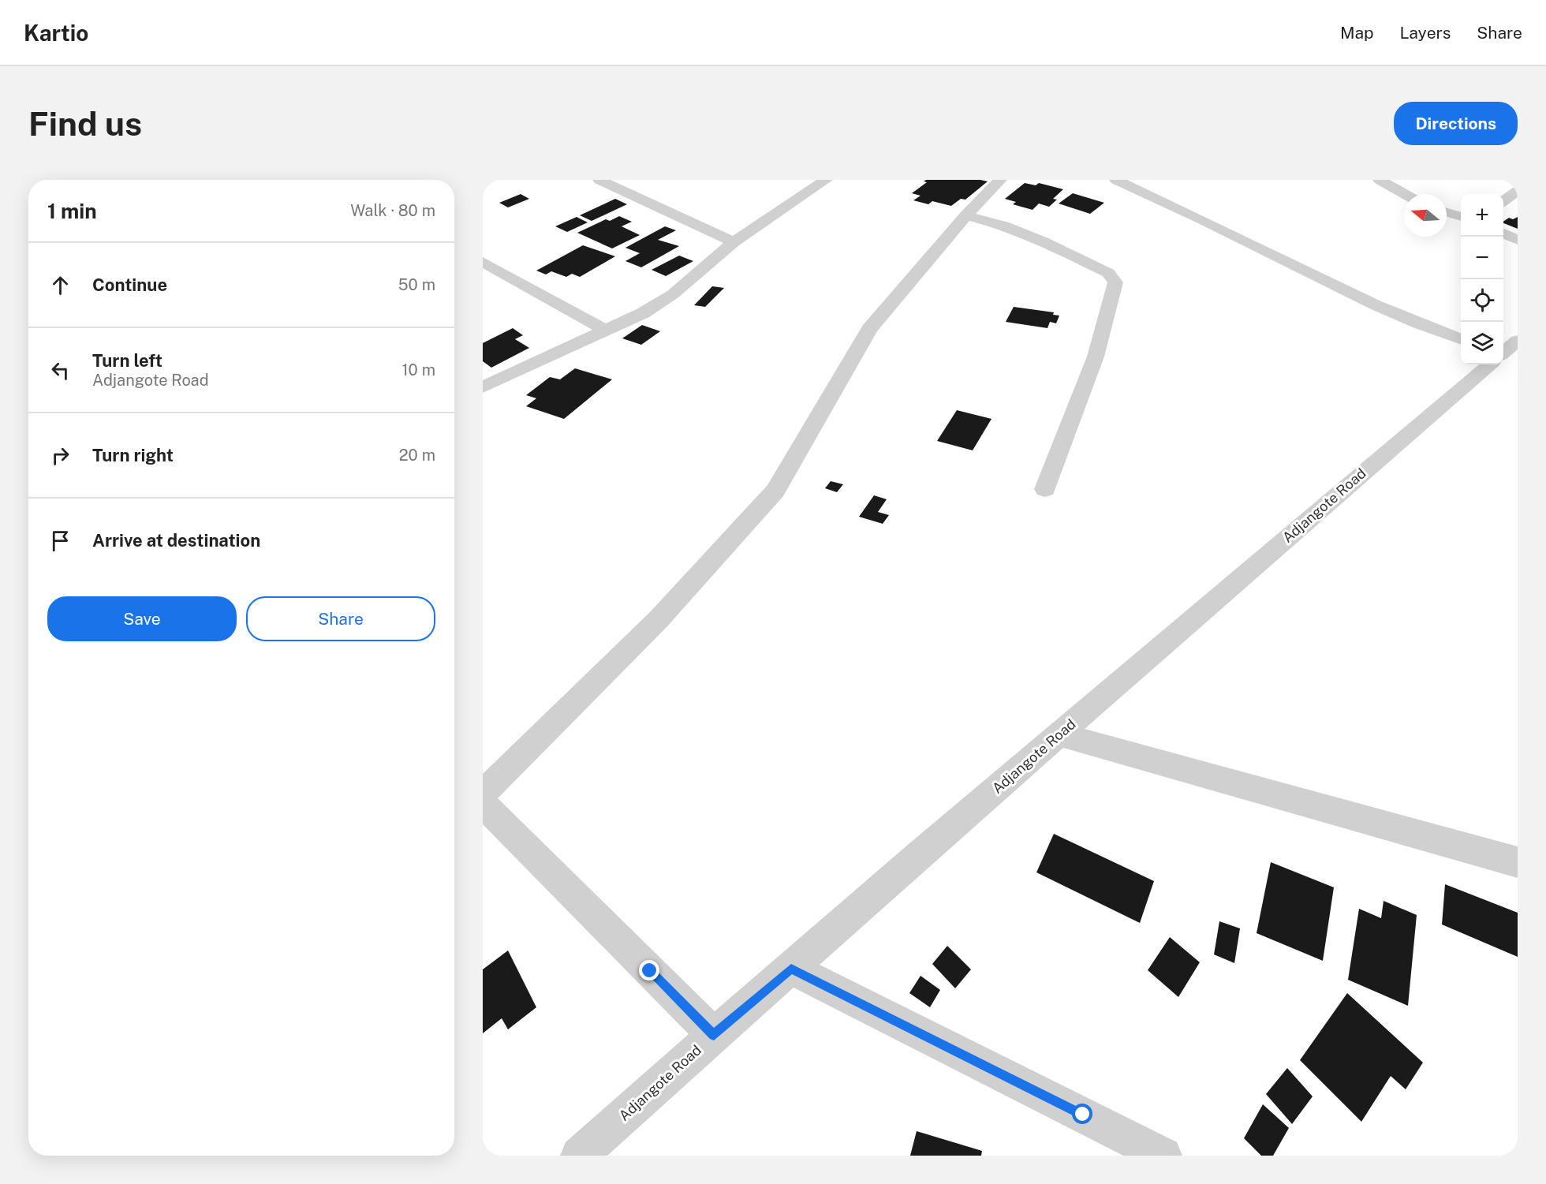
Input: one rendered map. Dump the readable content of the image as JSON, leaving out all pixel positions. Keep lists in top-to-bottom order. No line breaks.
{"streets":{"street":["Adjangote Road"]},"north":"left","page":{"header":"Kartio","nav":["Map","Layers","Share"],"buttons":["Directions",["Save","Share"]],"title":"Find us","heading":["1 min","Walk · 80 m"],"map_buttons":["+","−"],"list":[["Continue","50 m"],["Turn left","Adjangote Road","10 m"],["Turn right","20 m"],"Arrive at destination"]}}
